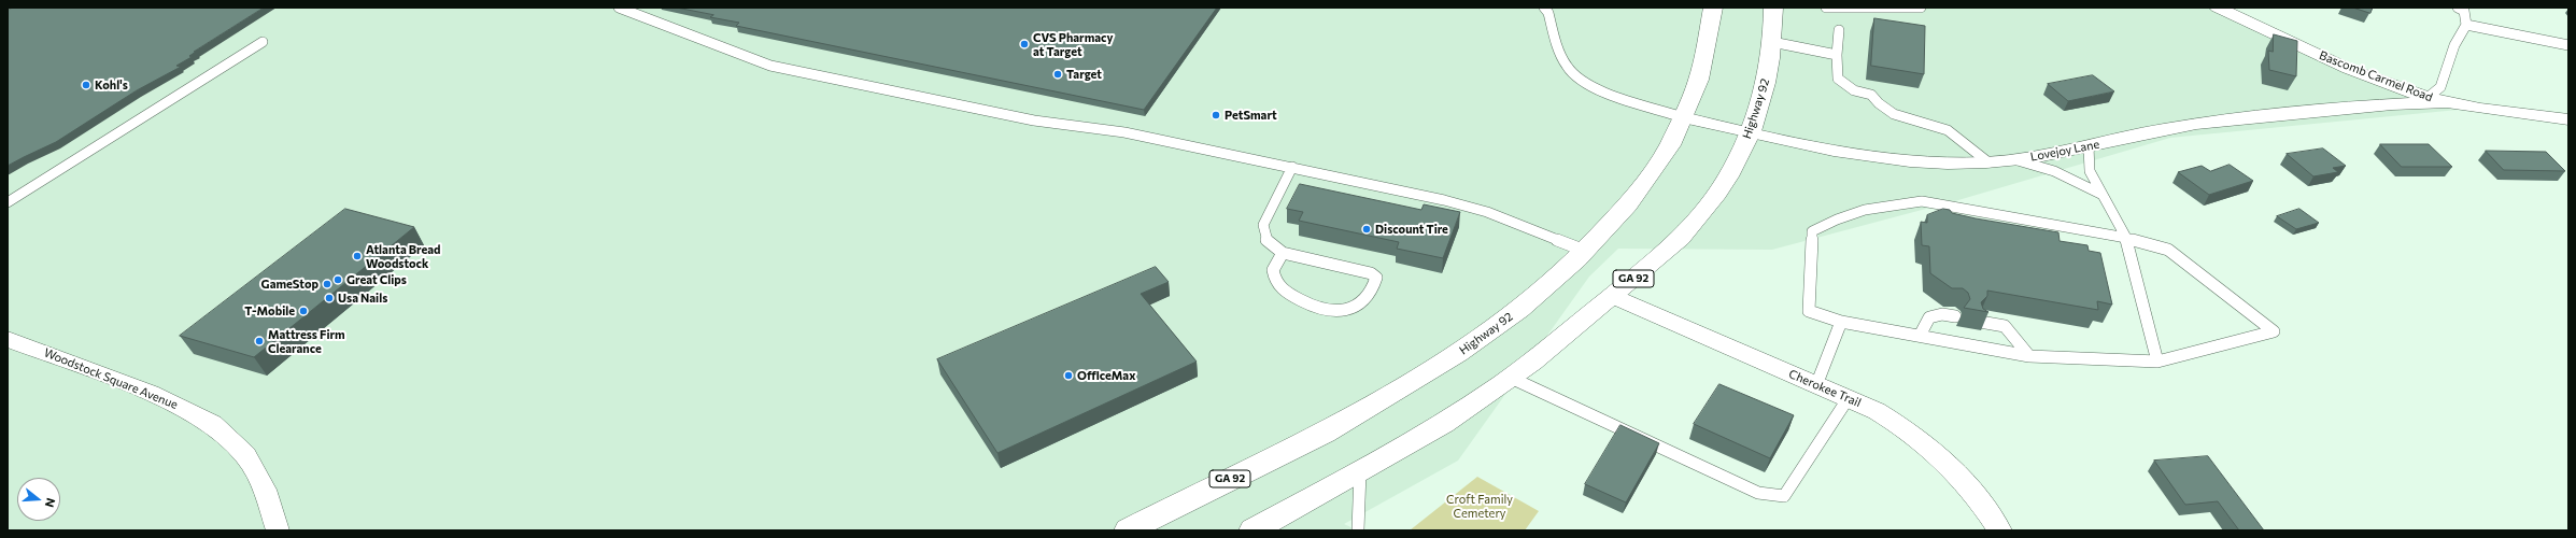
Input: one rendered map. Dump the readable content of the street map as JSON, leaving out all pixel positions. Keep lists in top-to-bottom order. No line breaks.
{"streets":{"main road":["Highway 92","GA 92"],"street":["Bascomb Carmel Road","Lovejoy Lane","Woodstock Square Avenue","Cherokee Trail"]},"crossings":[["Bascomb Carmel Road","Lovejoy Lane"],["Highway 92","Lovejoy Lane"],["Highway 92","Cherokee Trail"]],"parks":["Croft Family Cemetery"],"places":["CVS Pharmacy at Target","Target","Kohl's","PetSmart","Discount Tire","Atlanta Bread Woodstock","Great Clips","GameStop","Usa Nails","T-Mobile","Mattress Firm Clearance","OfficeMax"],"north":"right"}
